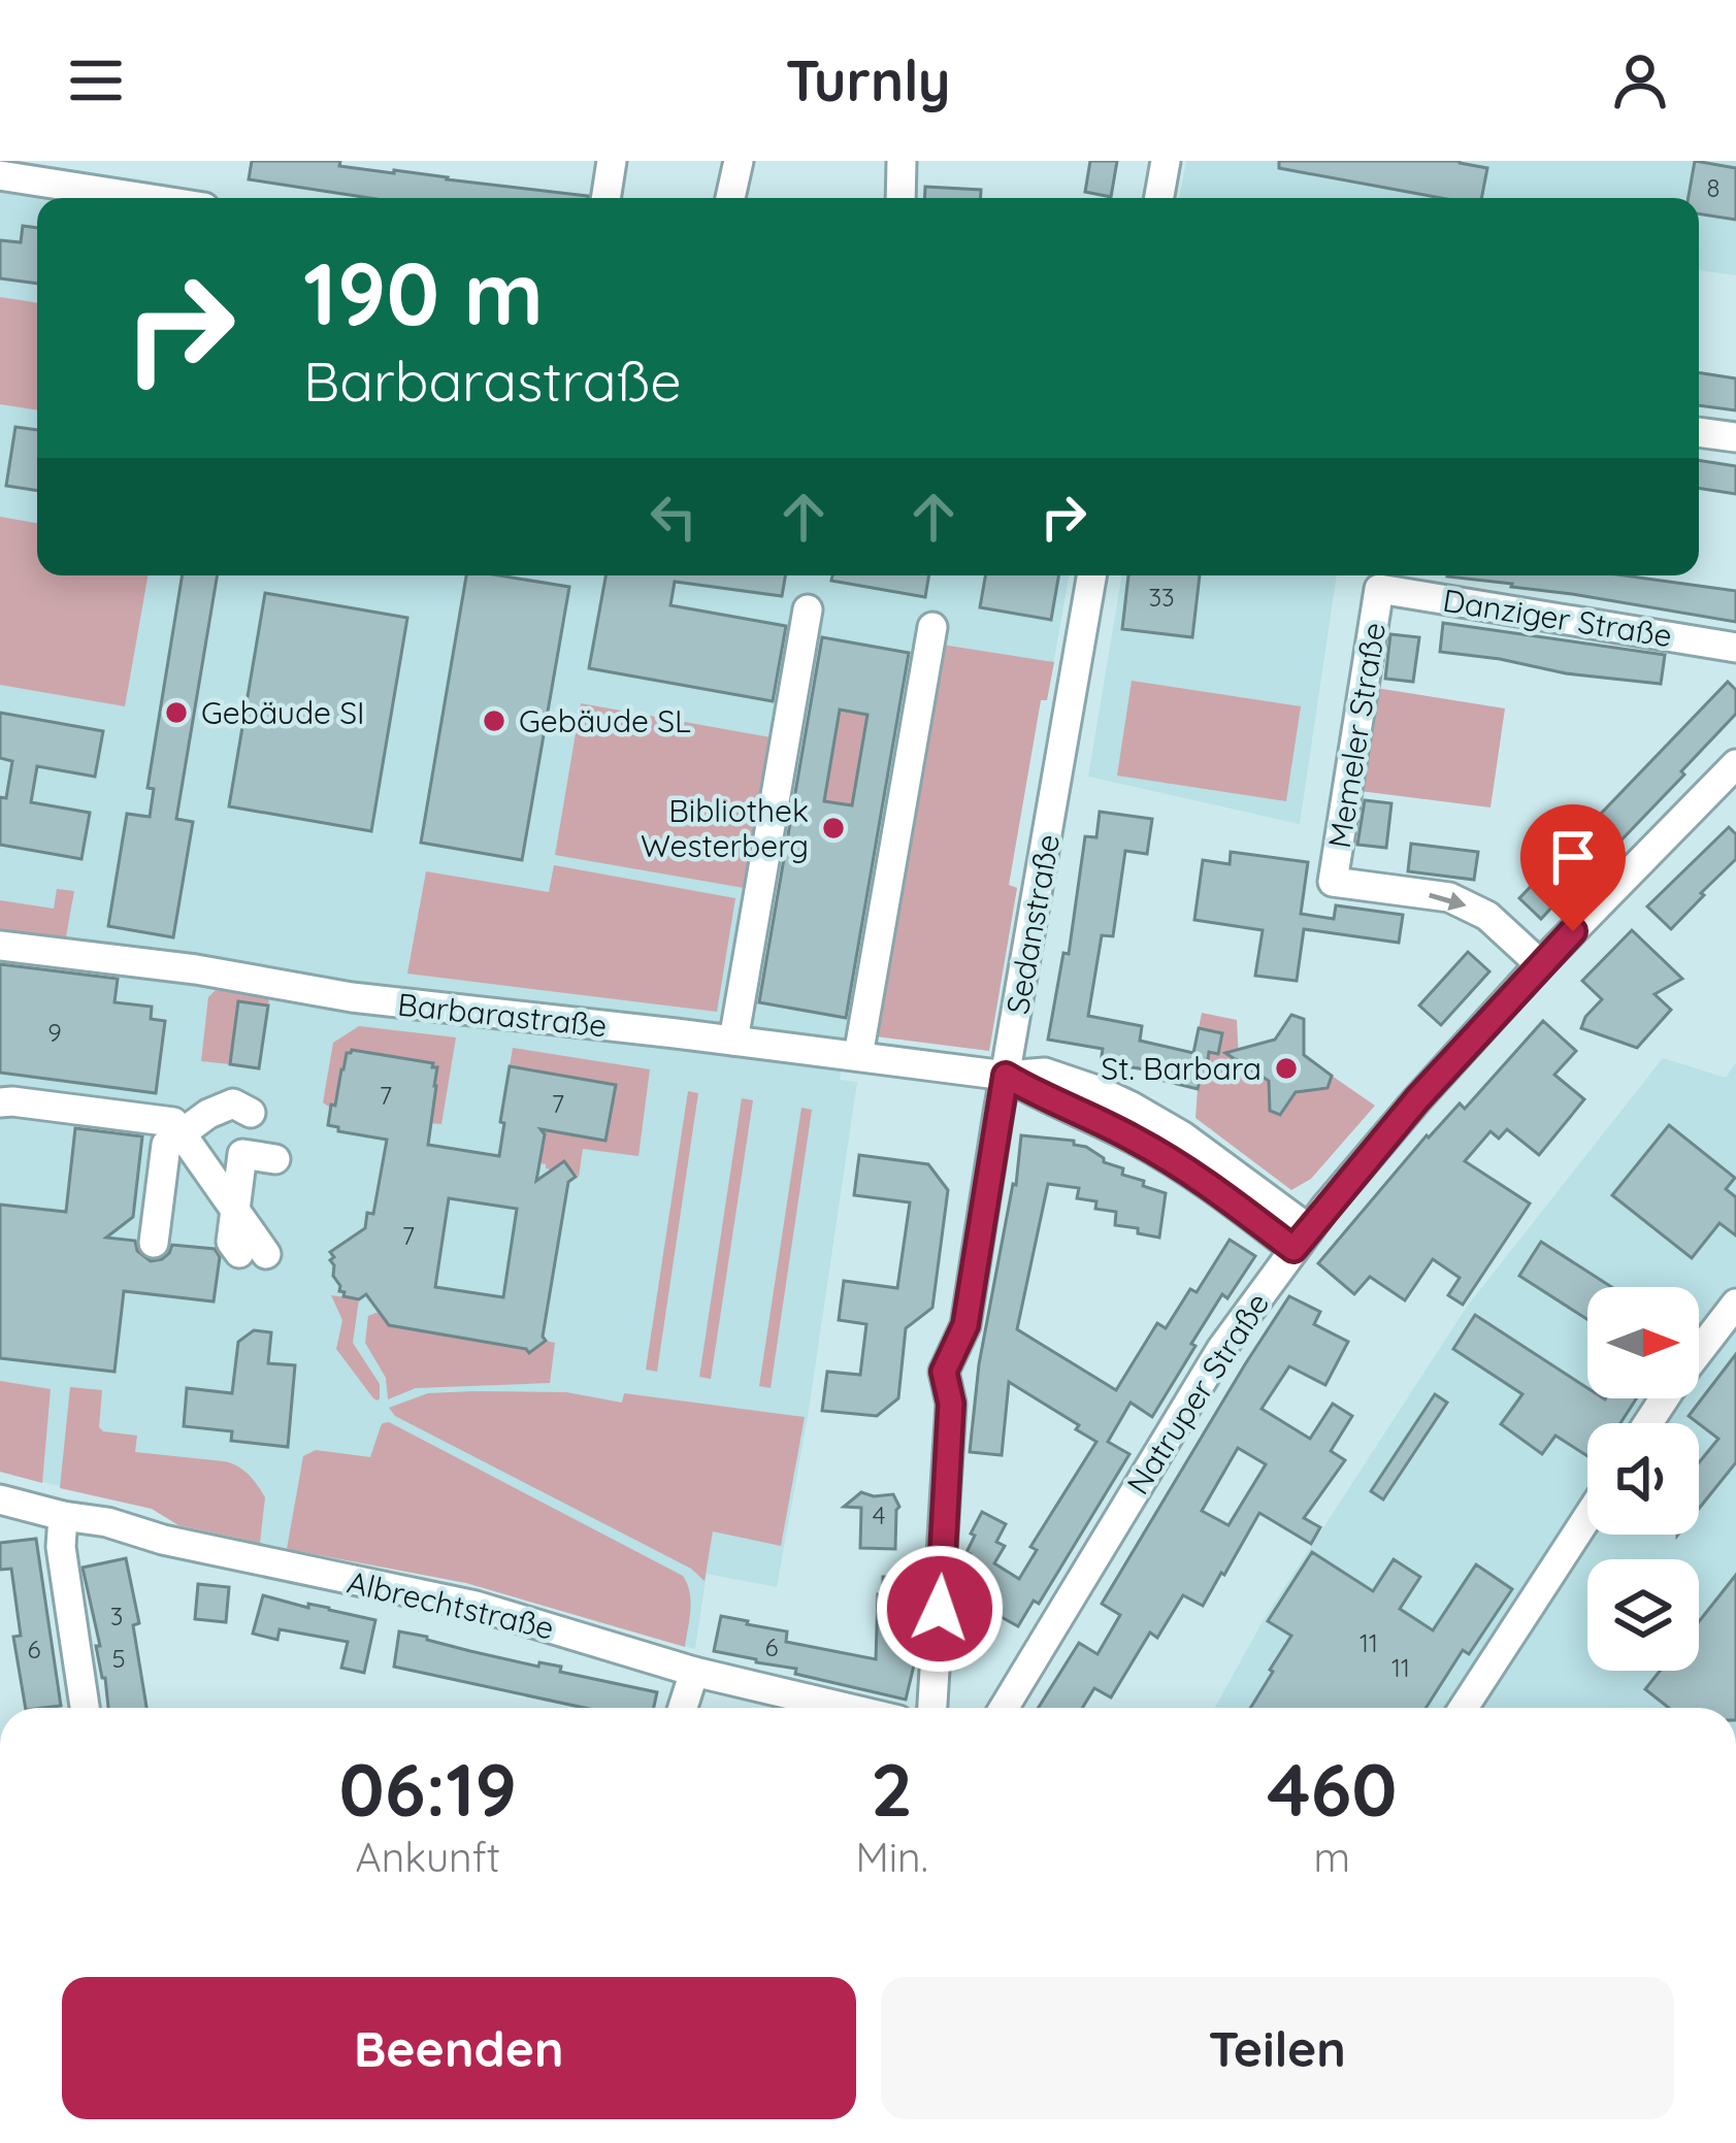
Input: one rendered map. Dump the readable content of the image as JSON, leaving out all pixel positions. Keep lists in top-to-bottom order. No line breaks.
{"streets":{"street":["Danziger Straße","Memeler Straße","Sedanstraße","Barbarastraße","Natruper Straße","Albrechtstraße"]},"crossings":[["Danziger Straße","Memeler Straße"],["Memeler Straße","Natruper Straße"],["Sedanstraße","Barbarastraße"],["Barbarastraße","Natruper Straße"]],"places":["Gebäude SI","Gebäude SL","Bibliothek Westerberg","St. Barbara"],"house_numbers":["8","33","9","7","7","7","4","3","11","6","6","5","11"],"north":"right","page":{"header":"Turnly","turn":["190 m","Barbarastraße"],"eta":["06:19","Ankunft","2","Min.","460","m"],"buttons":["Beenden","Teilen"]}}
